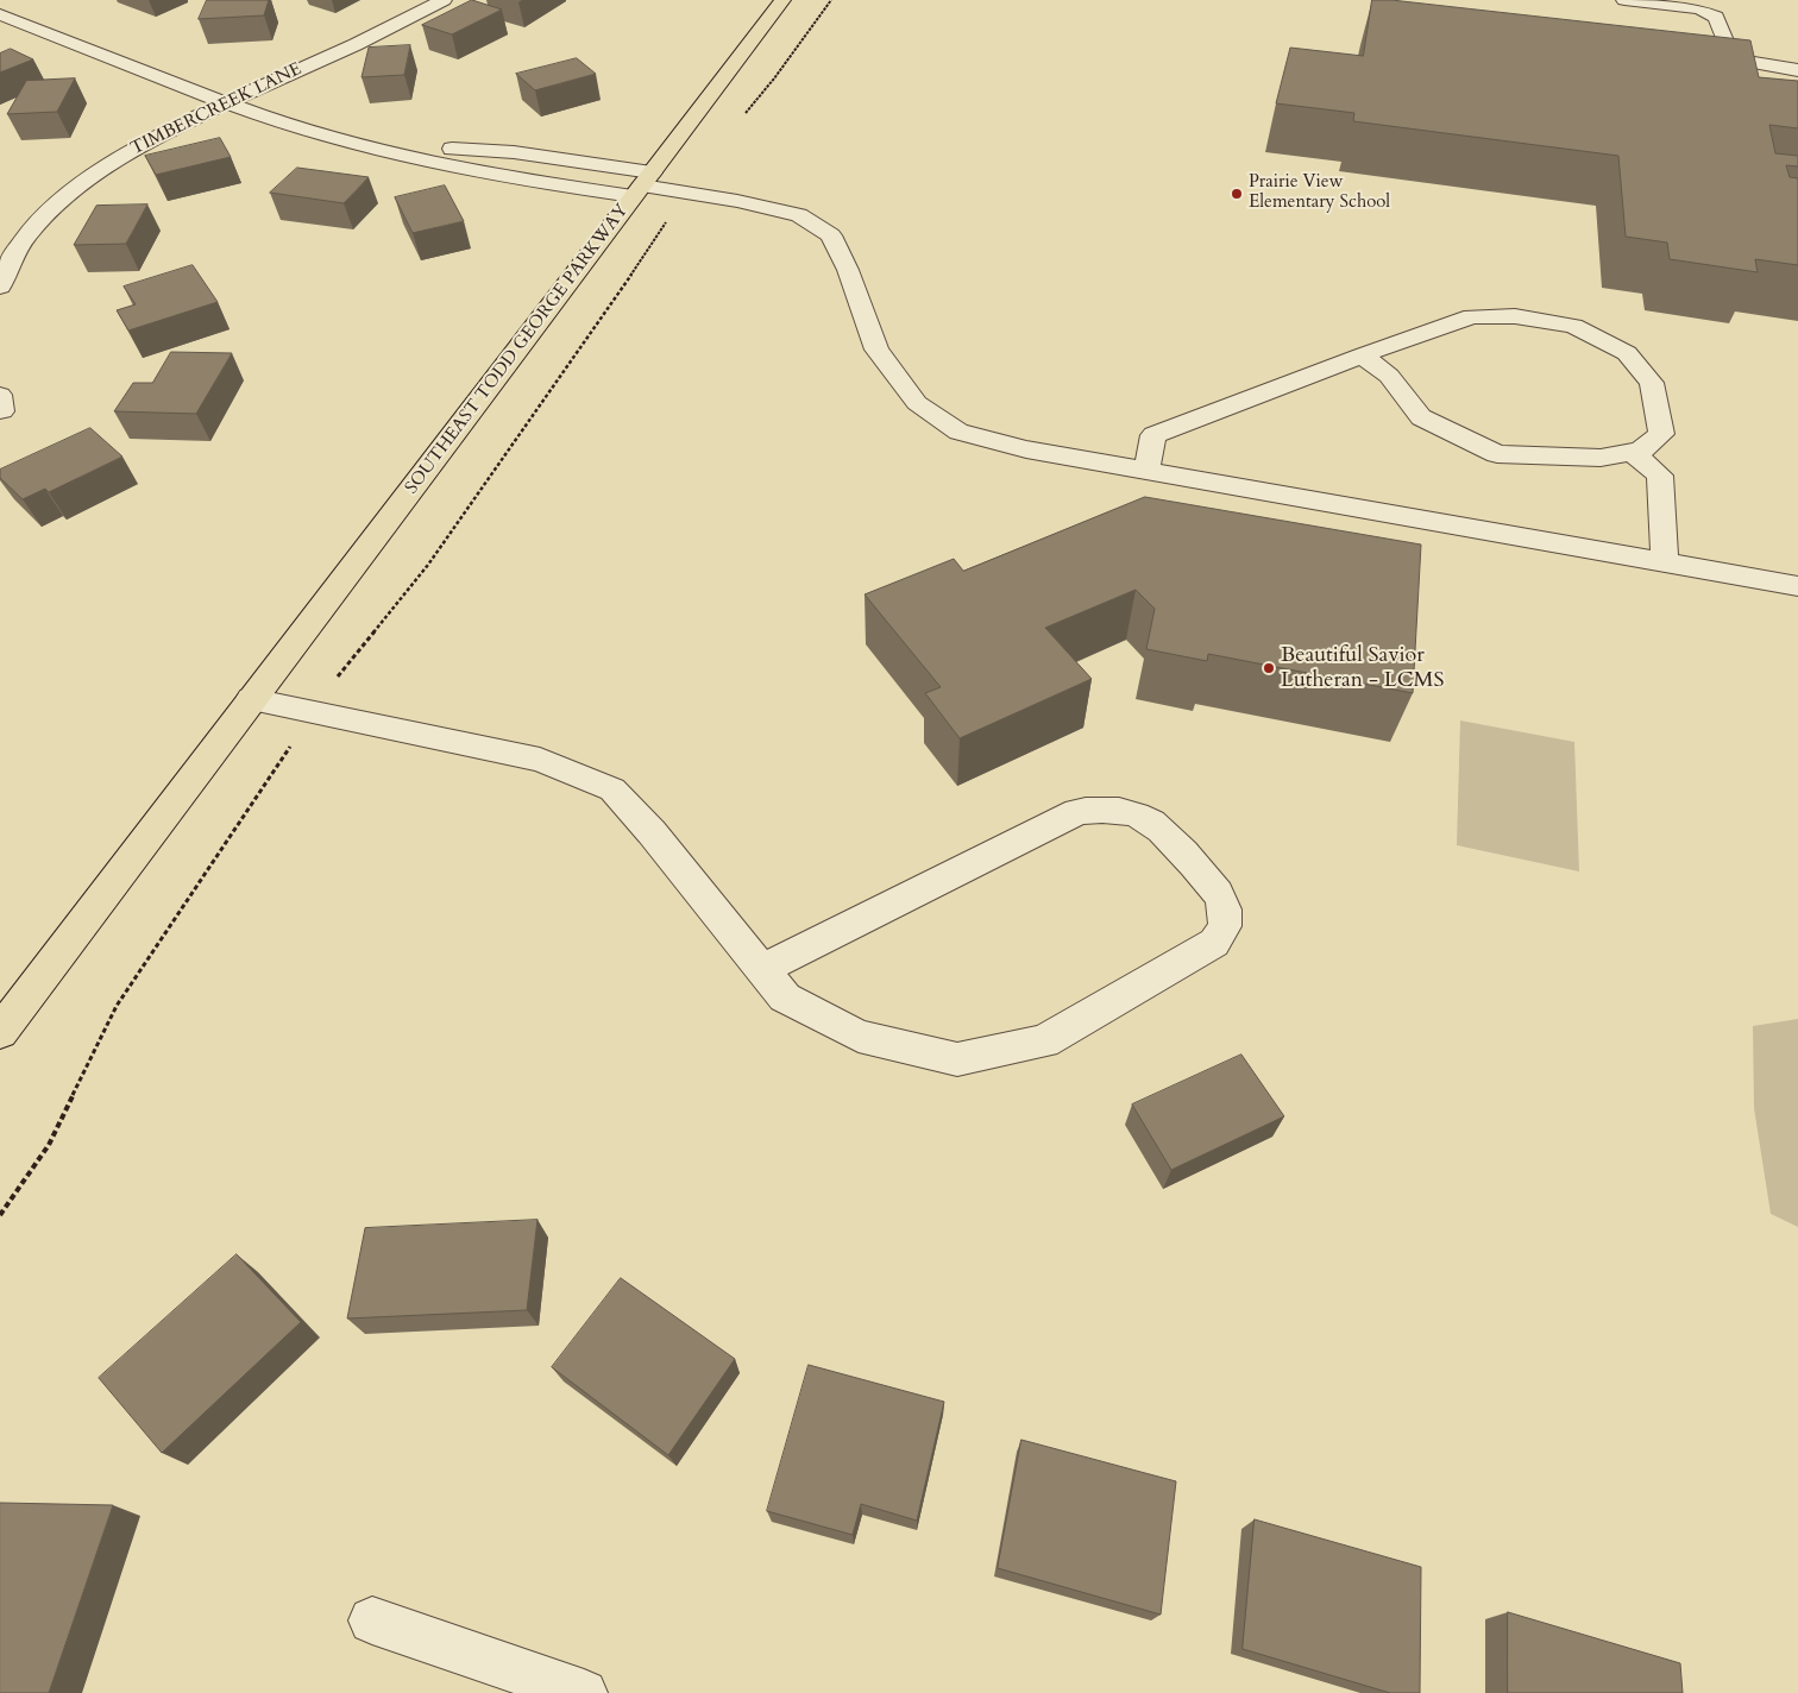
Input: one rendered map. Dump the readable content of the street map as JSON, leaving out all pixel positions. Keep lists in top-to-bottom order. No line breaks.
{"streets":{"main road":["SOUTHEAST TODD GEORGE PARKWAY"],"street":["TIMBERCREEK LANE"]},"places":["Prairie View Elementary School","Beautiful Savior Lutheran - LCMS"]}
